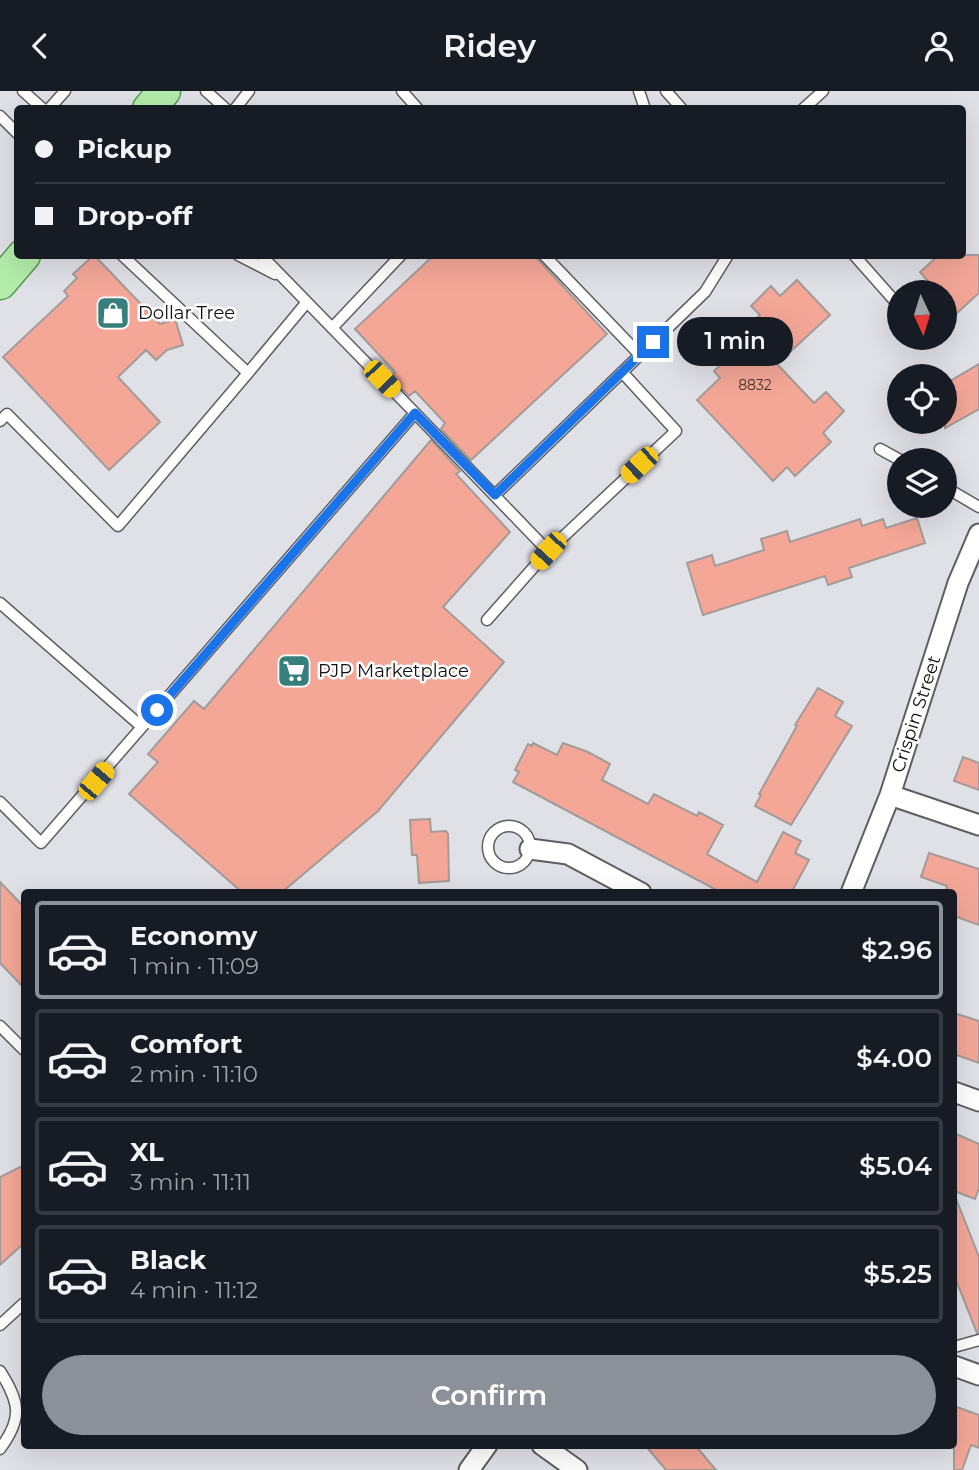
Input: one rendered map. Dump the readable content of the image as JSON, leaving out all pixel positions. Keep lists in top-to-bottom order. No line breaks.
{"streets":{"street":["Crispin Street"]},"places":{"shop":["Dollar Tree"],"supermarket":["PJP Marketplace"]},"house_numbers":["8832"],"north":"bottom","page":{"header":"Ridey","banner":["Pickup","Drop-off"],"bubble":"1 min","list":[{"name":"Economy","note":"1 min · 11:09","value":"$2.96"},{"name":"Comfort","note":"2 min · 11:10","value":"$4.00"},{"name":"XL","note":"3 min · 11:11","value":"$5.04"},{"name":"Black","note":"4 min · 11:12","value":"$5.25"}],"buttons":"Confirm"}}
